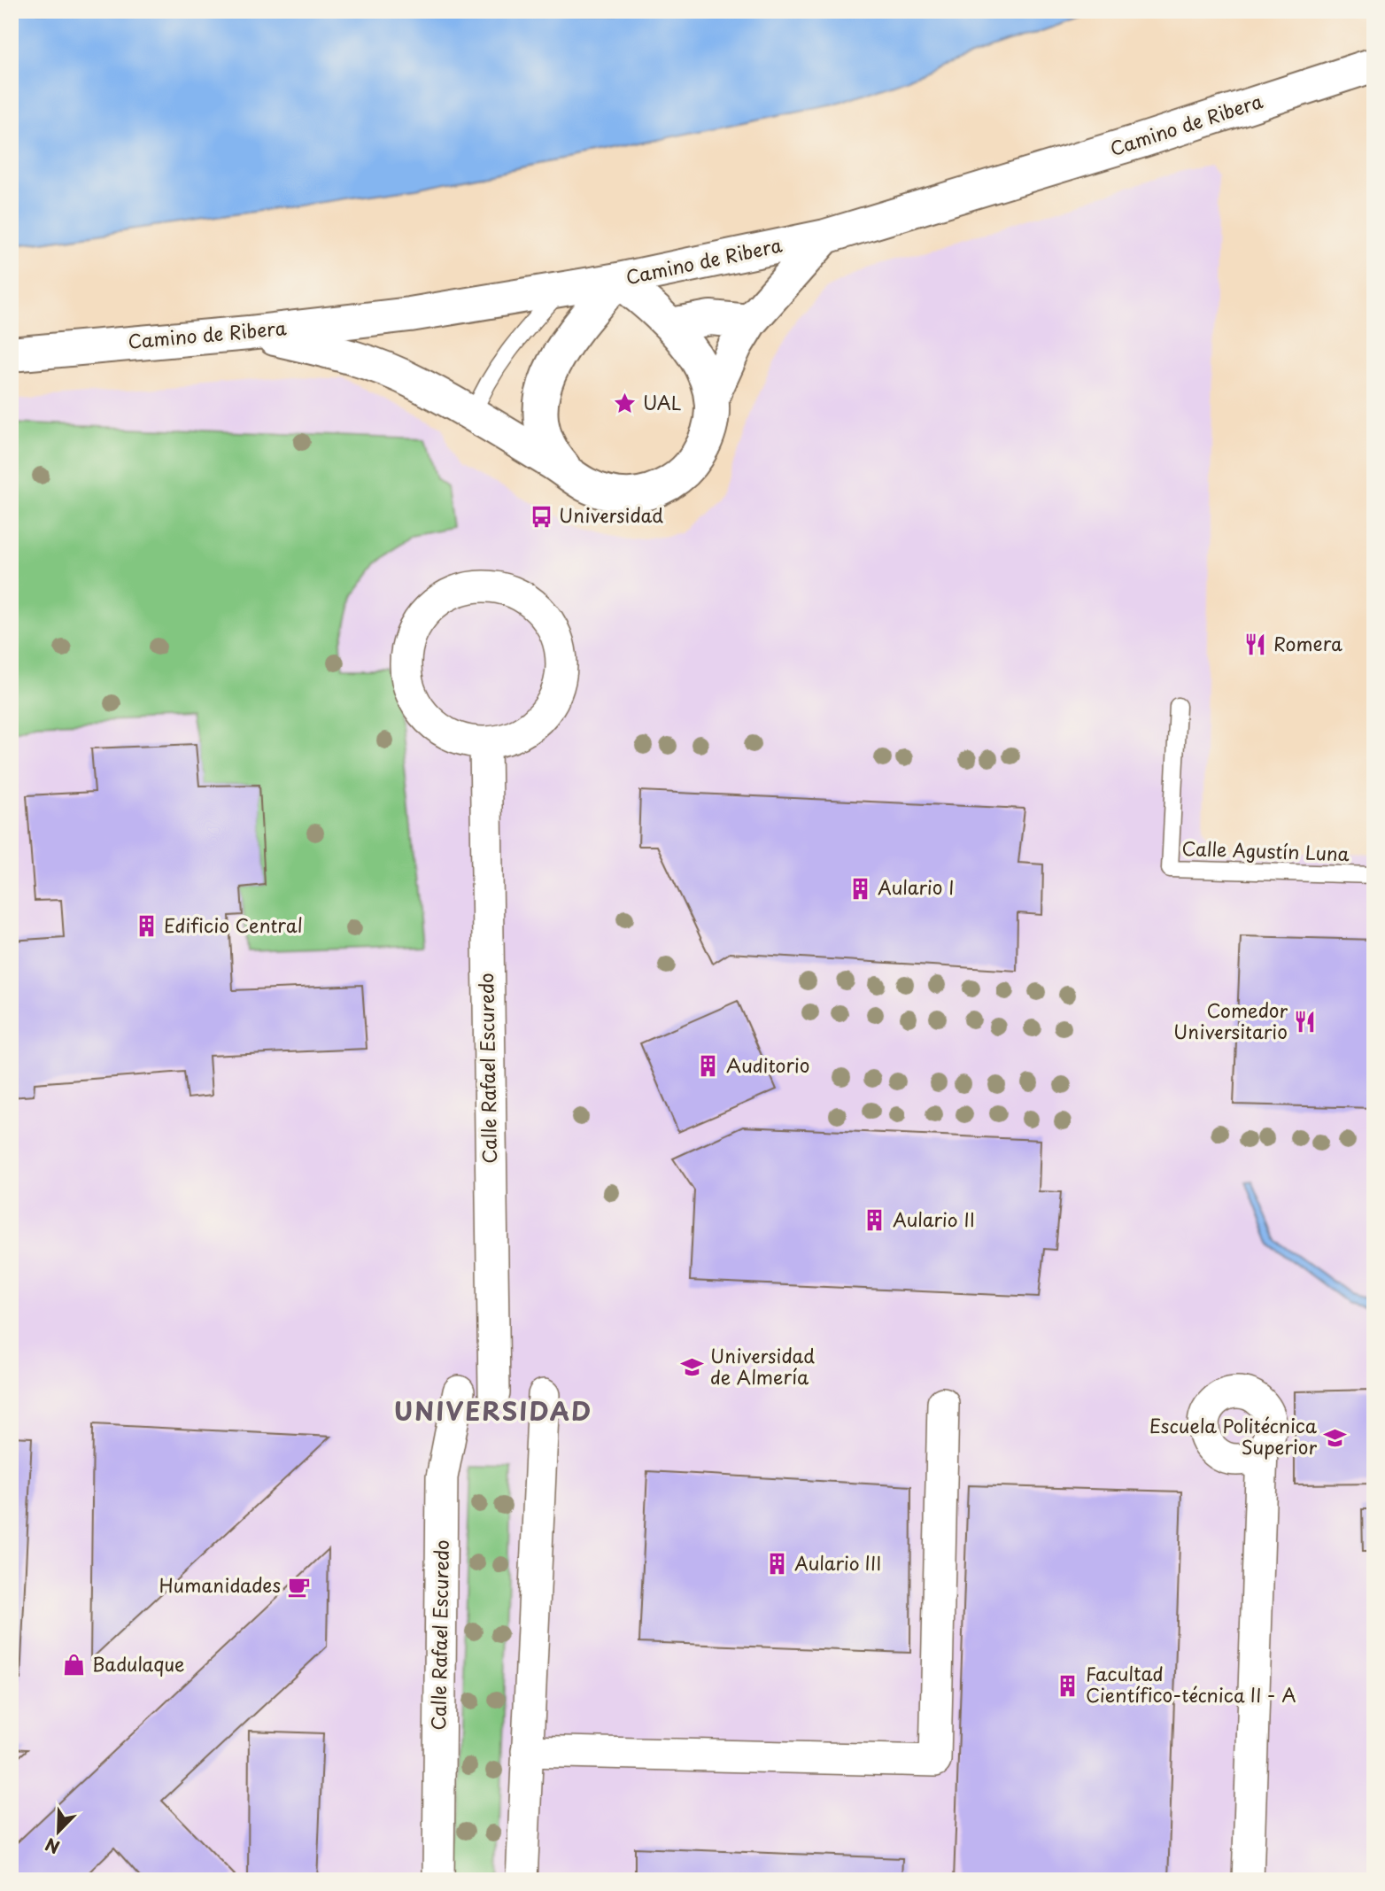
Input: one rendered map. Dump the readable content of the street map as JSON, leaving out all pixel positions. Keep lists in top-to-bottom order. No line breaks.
{"streets":{"main road":["Camino de Ribera"],"street":["Calle Rafael Escuredo"],"lane":["Calle Agustín Luna"]},"districts":["UNIVERSIDAD"],"places":{"place":["UAL"],"bus stop":["Universidad"],"restaurant":["Romera","Comedor Universitario"],"building":["Aulario I","Edificio Central","Auditorio","Aulario II","Aulario III","Facultad Científico-técnica II - A"],"school or university":["Universidad de Almería","Escuela Politécnica Superior"],"cafe":["Humanidades"],"shop":["Badulaque"]},"north":"bottom left"}
